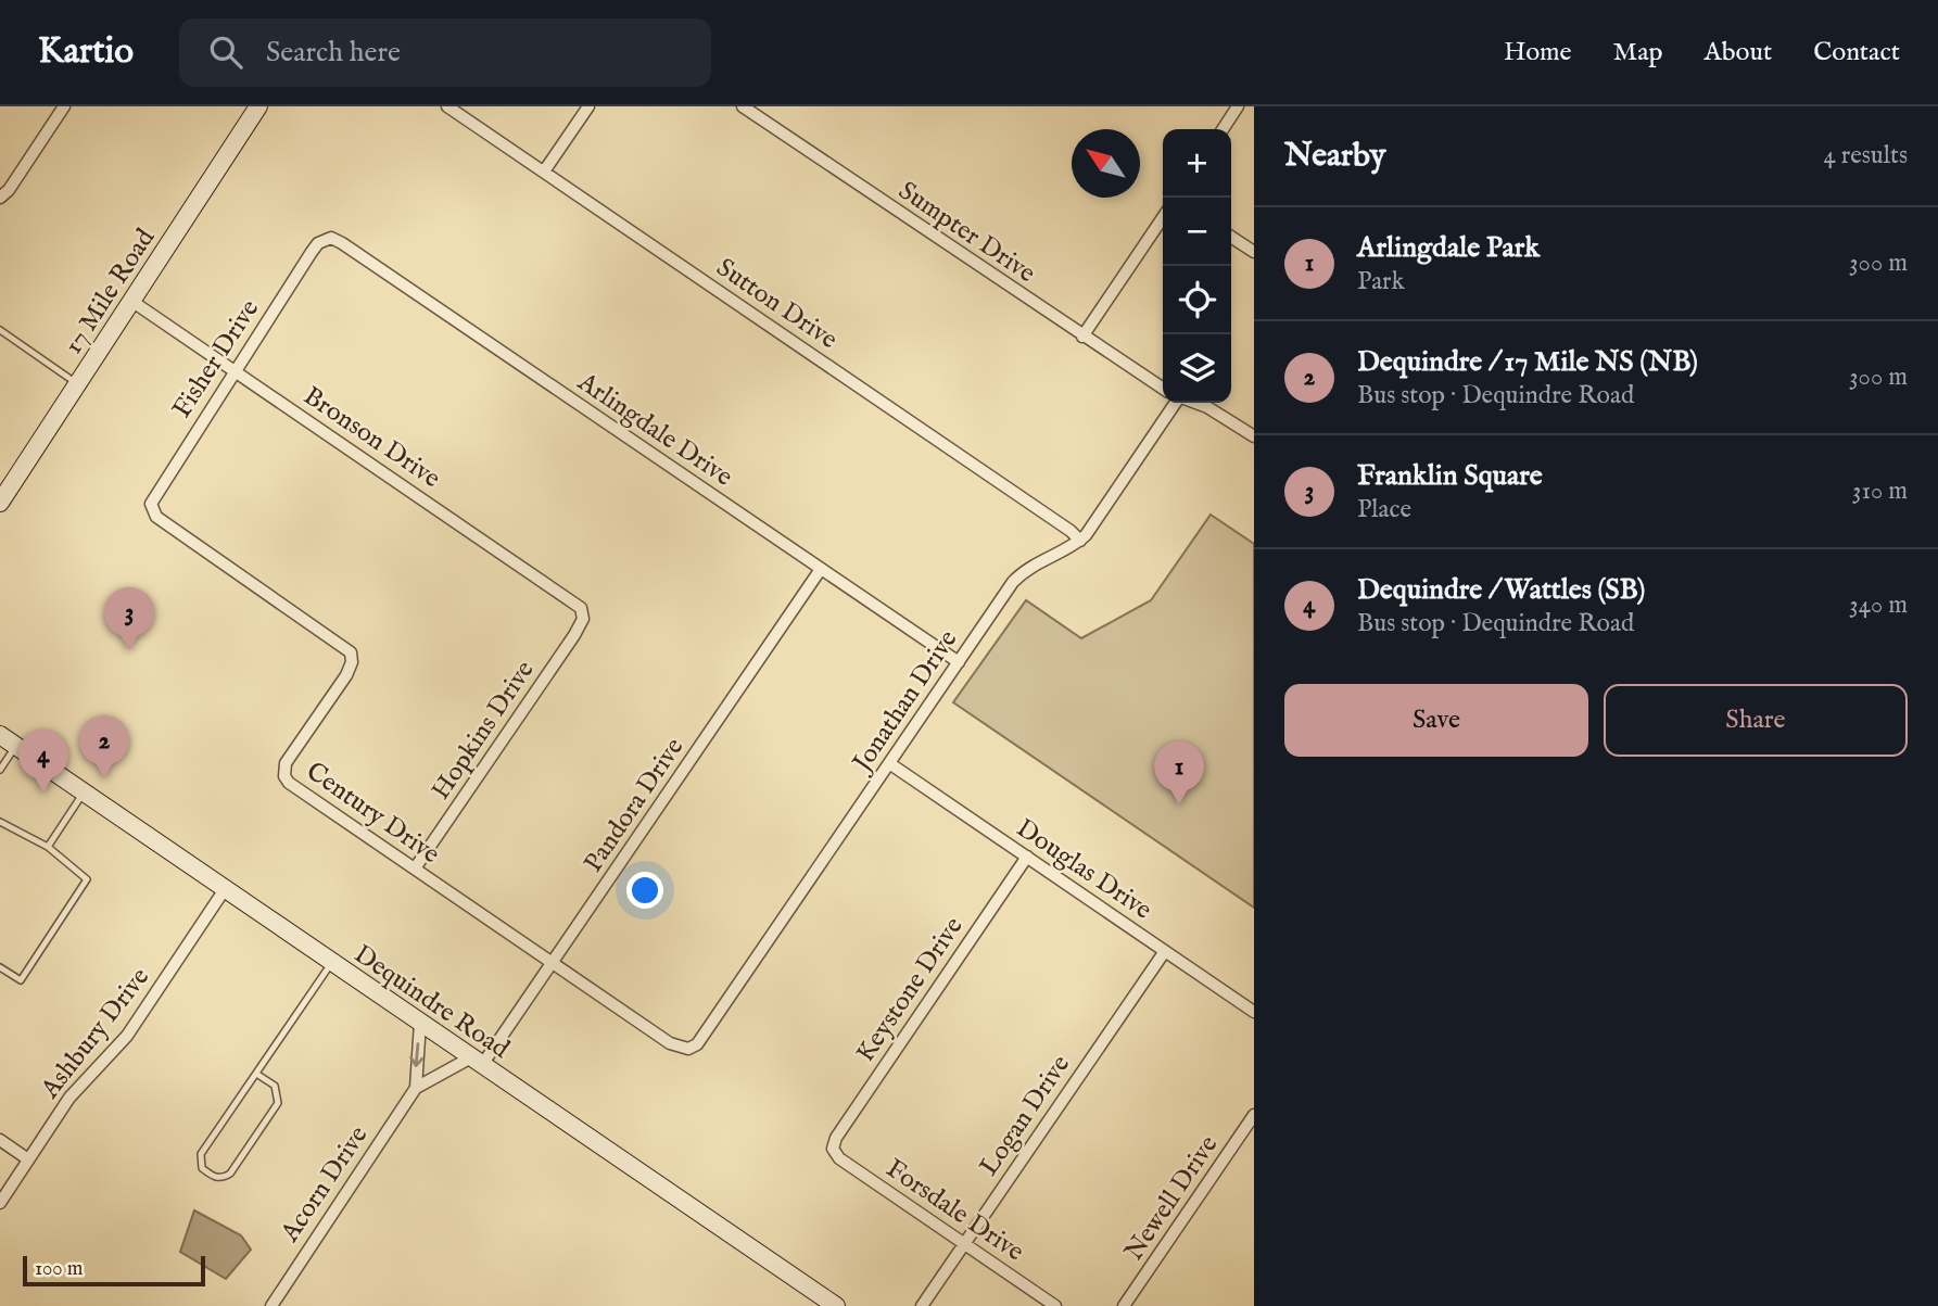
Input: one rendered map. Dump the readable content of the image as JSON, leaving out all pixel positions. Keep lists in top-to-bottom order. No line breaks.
{"streets":{"main road":["17 Mile Road","Dequindre Road"],"street":["Sumpter Drive","Sutton Drive","Fisher Drive","Arlingdale Drive","Bronson Drive","Jonathan Drive","Hopkins Drive","Pandora Drive","Century Drive","Douglas Drive","Keystone Drive","Ashbury Drive","Logan Drive","Acorn Drive","Newell Drive","Forsdale Drive"]},"crossings":[["17 Mile Road","Bronson Drive"],["Sutton Drive","Jonathan Drive"],["Fisher Drive","Arlingdale Drive"],["Fisher Drive","Bronson Drive"],["Fisher Drive","Century Drive"],["Arlingdale Drive","Jonathan Drive"],["Arlingdale Drive","Pandora Drive"],["Bronson Drive","Hopkins Drive"],["Jonathan Drive","Century Drive"],["Jonathan Drive","Douglas Drive"],["Hopkins Drive","Century Drive"],["Pandora Drive","Century Drive"],["Pandora Drive","Dequindre Road"],["Pandora Drive","Acorn Drive"],["Douglas Drive","Keystone Drive"],["Douglas Drive","Logan Drive"],["Keystone Drive","Forsdale Drive"],["Dequindre Road","Ashbury Drive"],["Dequindre Road","Acorn Drive"],["Logan Drive","Forsdale Drive"]],"scale_bar":"100 m","north":"top left","page":{"header":"Kartio","search":"Search here","nav":["Home","Map","About","Contact"],"heading":["Nearby","4 results"],"map_buttons":["+","−"],"list":[{"mark":"1","name":"Arlingdale Park","note":"Park","value":"300 m"},{"mark":"2","name":"Dequindre / 17 Mile NS (NB)","note":"Bus stop · Dequindre Road","value":"300 m"},{"mark":"3","name":"Franklin Square","note":"Place","value":"310 m"},{"mark":"4","name":"Dequindre / Wattles (SB)","note":"Bus stop · Dequindre Road","value":"340 m"}],"pins":["3","2","4","1"],"buttons":["Save","Share"],"scale":"100 m"}}
